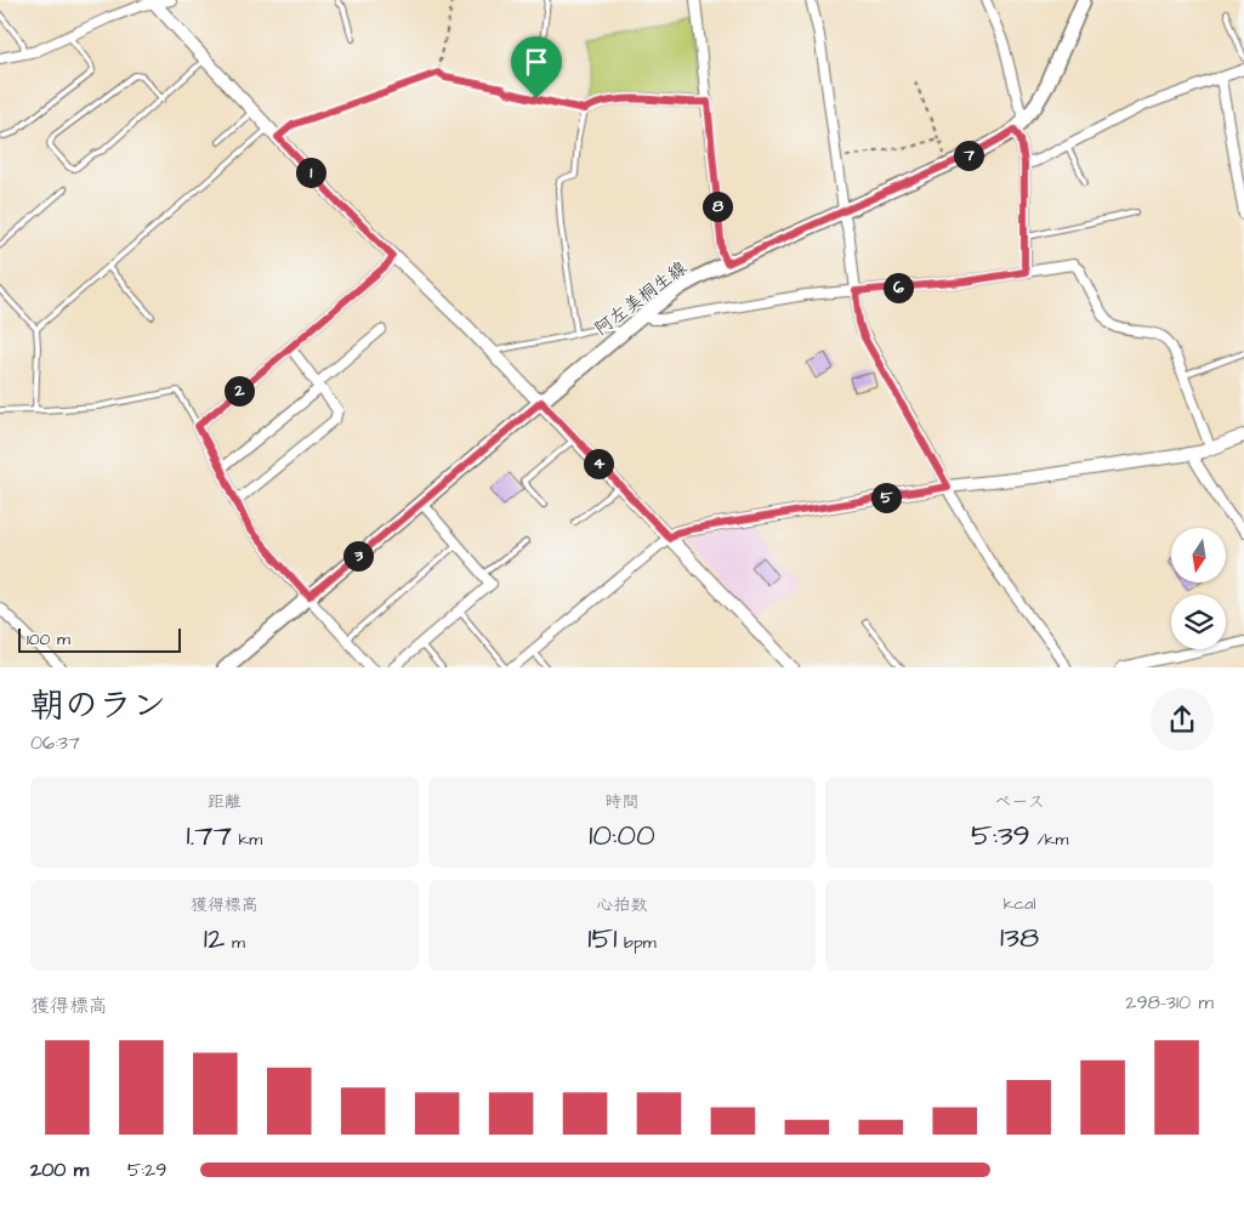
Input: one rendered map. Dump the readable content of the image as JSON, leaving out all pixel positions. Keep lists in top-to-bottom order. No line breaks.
{"streets":{"main road":["阿左美桐生線"]},"scale_bar":"100 m","north":"bottom","page":{"pins":["7","1","8","6","2","4","5","3"],"scale":"100 m","heading":["朝のラン","06:37"],"stats":[["距離","1.77 km"],["時間","10:00"],["ペース","5:39 /km"],["獲得標高","12 m"],["心拍数","151 bpm"],["kcal","138"]],"chart":["獲得標高","298–310 m"],"list":[{"name":"200 m","note":"5:29"}]}}
